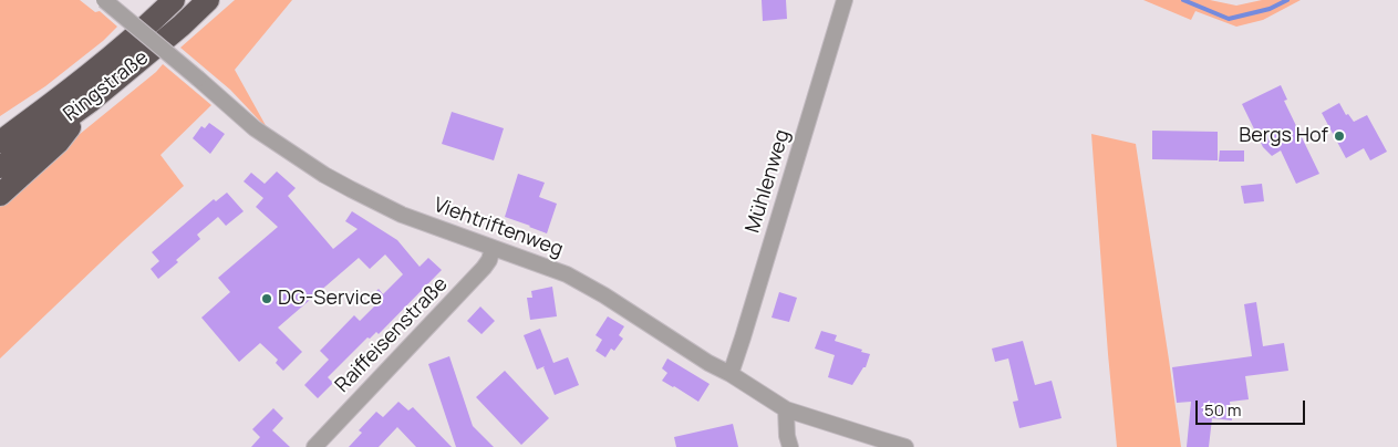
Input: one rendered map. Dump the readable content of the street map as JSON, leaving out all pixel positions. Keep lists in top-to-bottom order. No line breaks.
{"streets":{"highway":["Ringstraße"],"street":["Mühlenweg","Viehtriftenweg","Raiffeisenstraße"]},"crossings":[["Mühlenweg","Viehtriftenweg"],["Viehtriftenweg","Raiffeisenstraße"]],"places":["Bergs Hof","DG-Service"],"scale_bar":"50 m"}
